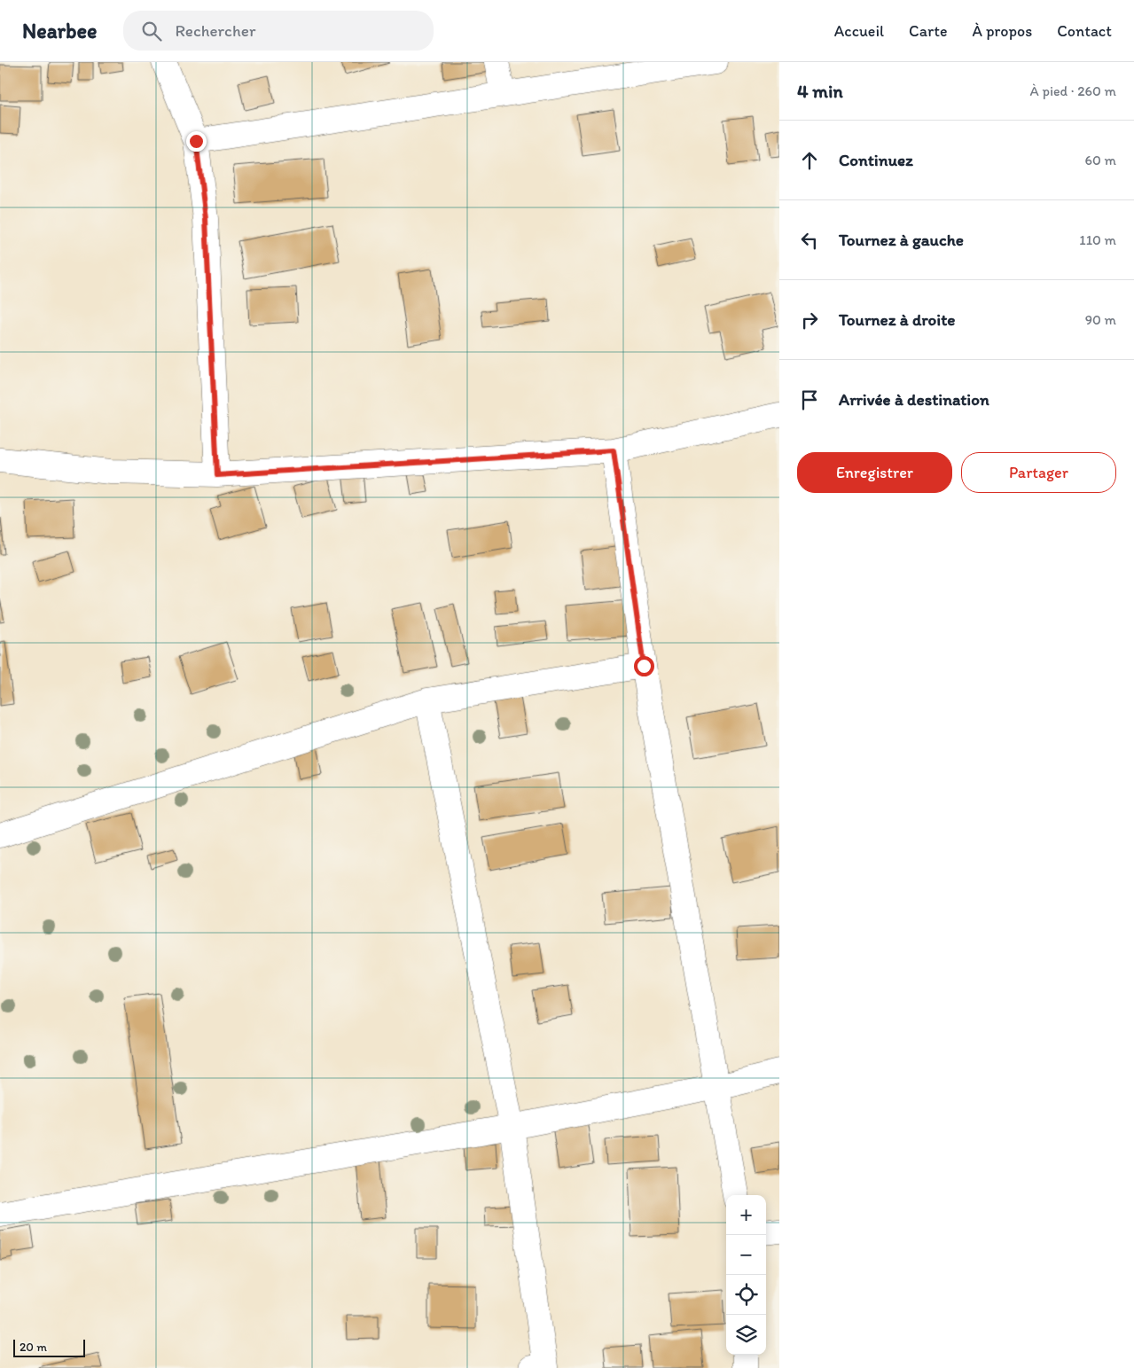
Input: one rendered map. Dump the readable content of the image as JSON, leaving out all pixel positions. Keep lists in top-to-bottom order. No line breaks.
{"scale_bar":"20 m","page":{"header":"Nearbee","search":"Rechercher","nav":["Accueil","Carte","À propos","Contact"],"heading":["4 min","À pied · 260 m"],"list":[["Continuez","60 m"],["Tournez à gauche","110 m"],["Tournez à droite","90 m"],"Arrivée à destination"],"buttons":["Enregistrer","Partager"],"map_buttons":["+","−"],"scale":"20 m"}}
